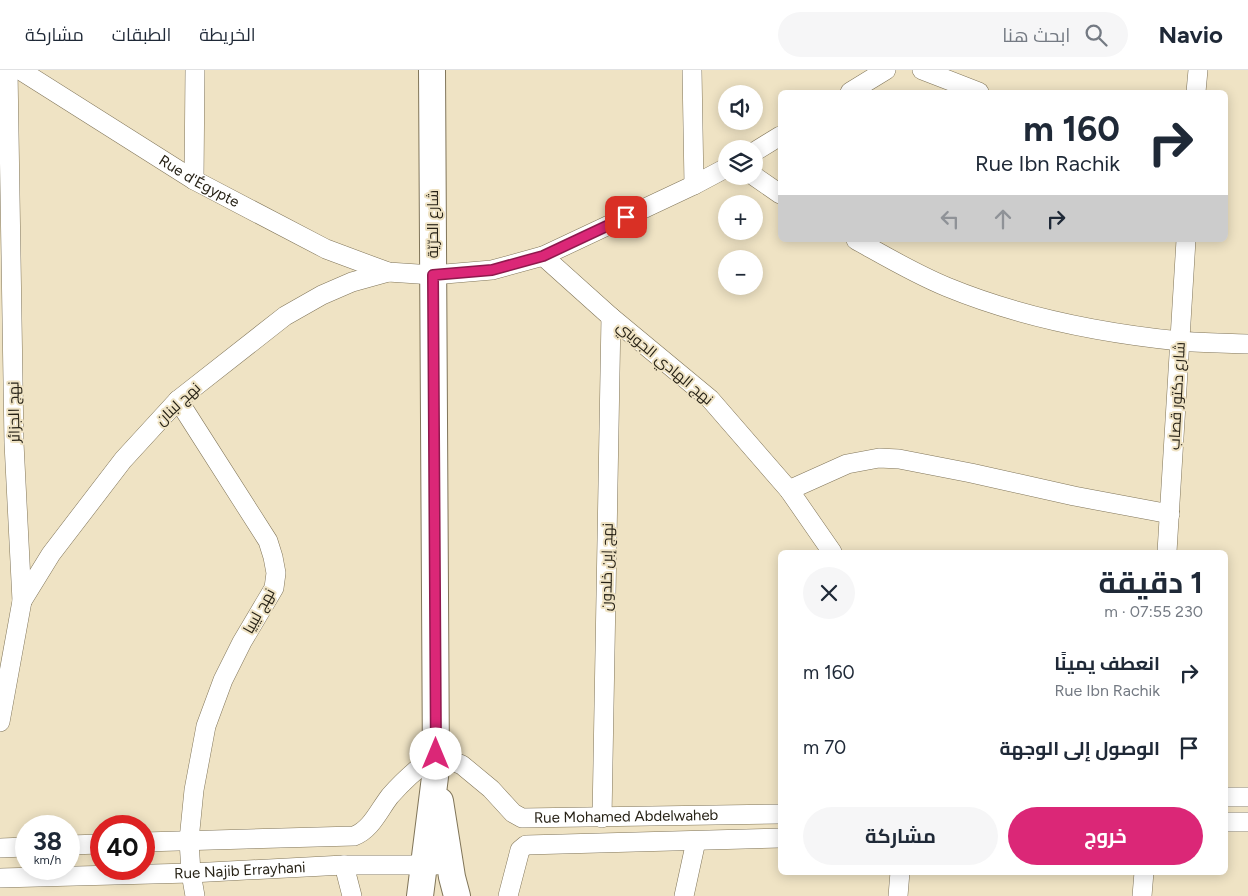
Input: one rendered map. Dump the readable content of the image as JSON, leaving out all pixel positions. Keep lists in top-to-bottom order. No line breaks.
{"streets":{"street":["Rue d'Égypte","شارع الحرّيّة","نهج الهادي الجويني","شارع دكتور قصاب","نهج لبنان","نهج الجزائر","نهج إبن خلدون","نهج ليبيا","Rue Mohamed Abdelwaheb","Rue Najib Errayhani"]},"crossings":[["Rue d'Égypte","نهج لبنان"],["شارع الحرّيّة","Rue Mohamed Abdelwaheb"],["نهج الهادي الجويني","نهج إبن خلدون"],["نهج لبنان","نهج الجزائر"],["نهج لبنان","نهج ليبيا"],["نهج إبن خلدون","Rue Mohamed Abdelwaheb"],["نهج ليبيا","Rue Najib Errayhani"]],"page":{"header":"Navio","search":"ابحث هنا","nav":["الخريطة","الطبقات","مشاركة"],"map_buttons":["+","−"],"turn":["160 m","Rue Ibn Rachik"],"heading":["1 دقيقة","230 m · 07:55"],"list":[{"name":"انعطف يمينًا","note":"Rue Ibn Rachik","value":"160 m"},{"name":"الوصول إلى الوجهة","value":"70 m"}],"buttons":["خروج","مشاركة"],"speed":"38 km/h","limit":"40"}}
